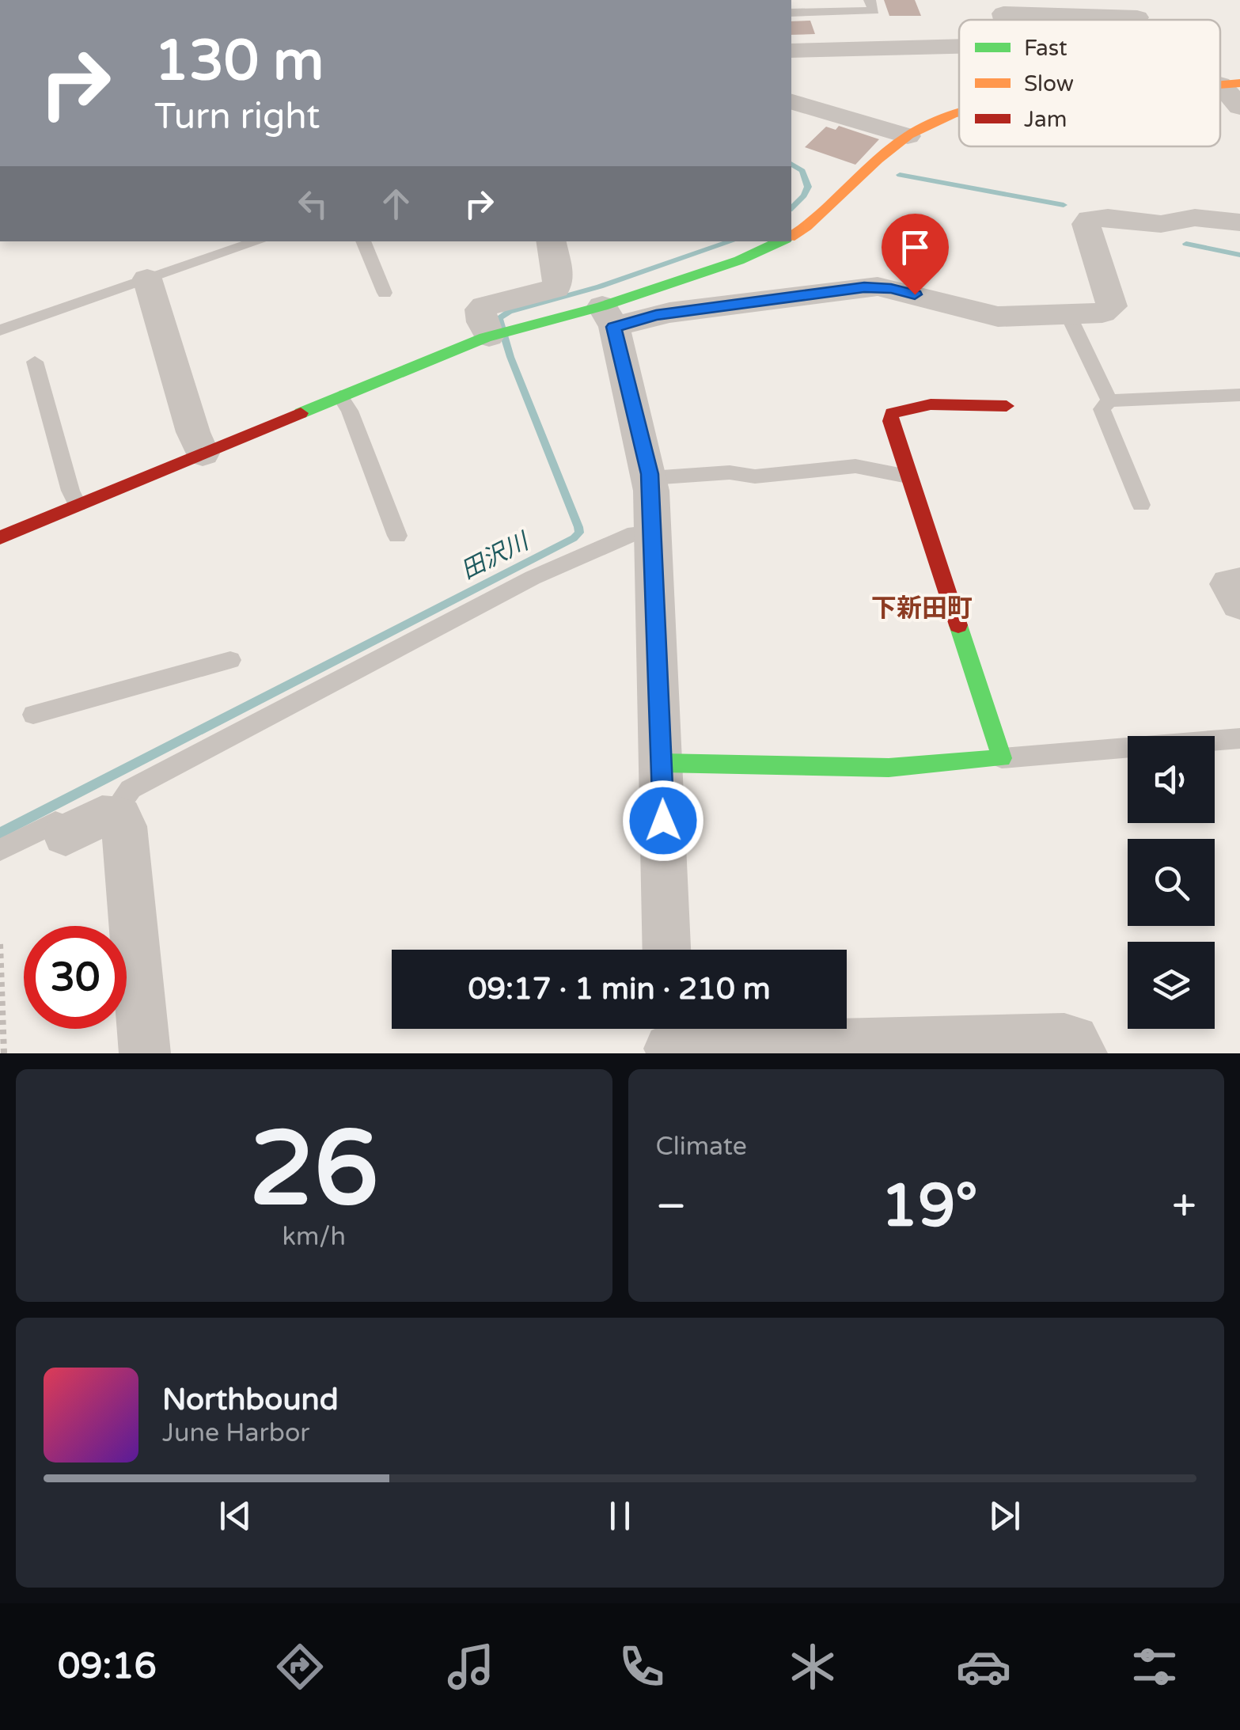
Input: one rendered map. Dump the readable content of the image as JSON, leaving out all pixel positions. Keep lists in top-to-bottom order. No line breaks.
{"districts":["下新田町"],"water":["田沢川"],"legend":["Fast","Slow","Jam"],"page":{"turn":["130 m","Turn right"],"limit":"30","trip":"09:17 · 1 min · 210 m","tile":[["26","km/h"],"Climate"],"heat":["−","19°","+"],"song":["Northbound","June Harbor"],"tabs":"09:16"}}
